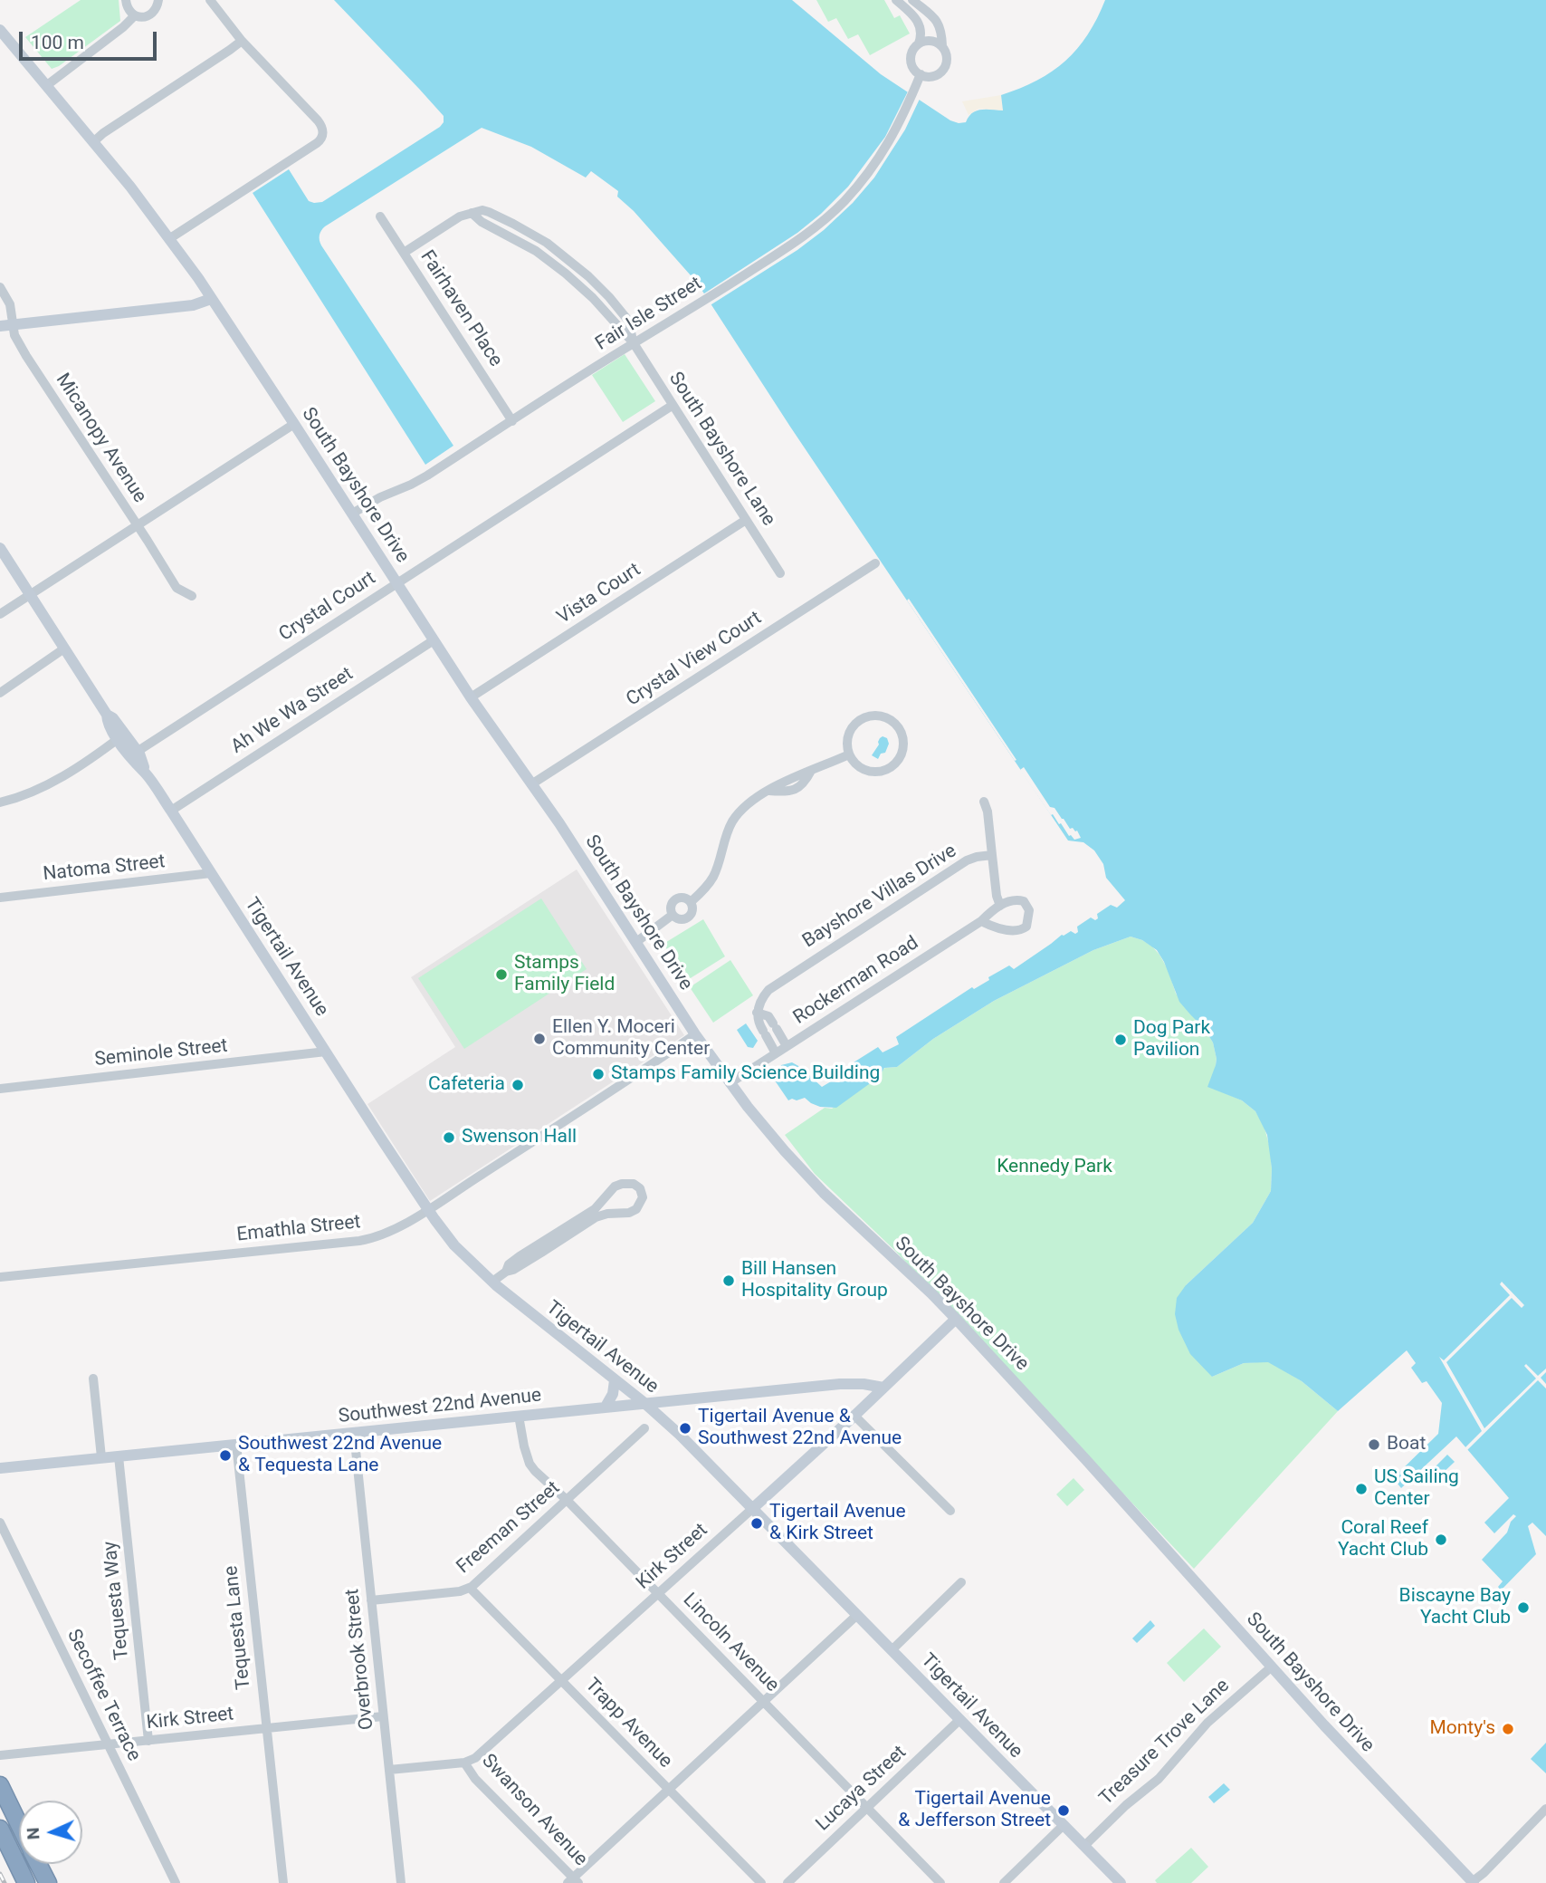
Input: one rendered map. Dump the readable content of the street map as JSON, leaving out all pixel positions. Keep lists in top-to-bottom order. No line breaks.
{"streets":{"street":["Fairhaven Place","Fair Isle Street","Micanopy Avenue","South Bayshore Lane","South Bayshore Drive","Vista Court","Crystal Court","Crystal View Court","Ah We Wa Street","Natoma Street","Bayshore Villas Drive","Tigertail Avenue","Rockerman Road","Seminole Street","Emathla Street","Southwest 22nd Avenue","Freeman Street","Kirk Street","Tequesta Way","Tequesta Lane","Lincoln Avenue","Overbrook Street","Secoffee Terrace","Trapp Avenue","Treasure Trove Lane","Lucaya Street","Swanson Avenue"]},"crossings":[["Fairhaven Place","Fair Isle Street"],["Fairhaven Place","South Bayshore Lane"],["Fair Isle Street","South Bayshore Lane"],["Fair Isle Street","South Bayshore Drive"],["South Bayshore Lane","Vista Court"],["South Bayshore Lane","Crystal Court"],["South Bayshore Drive","Vista Court"],["South Bayshore Drive","Crystal Court"],["South Bayshore Drive","Crystal View Court"],["South Bayshore Drive","Ah We Wa Street"],["South Bayshore Drive","Rockerman Road"],["South Bayshore Drive","Emathla Street"],["South Bayshore Drive","Kirk Street"],["South Bayshore Drive","Treasure Trove Lane"],["Crystal Court","Tigertail Avenue"],["Ah We Wa Street","Tigertail Avenue"],["Natoma Street","Tigertail Avenue"],["Tigertail Avenue","Seminole Street"],["Tigertail Avenue","Emathla Street"],["Tigertail Avenue","Southwest 22nd Avenue"],["Tigertail Avenue","Kirk Street"],["Tigertail Avenue","Treasure Trove Lane"],["Tigertail Avenue","Lucaya Street"],["Southwest 22nd Avenue","Kirk Street"],["Southwest 22nd Avenue","Tequesta Way"],["Southwest 22nd Avenue","Tequesta Lane"],["Southwest 22nd Avenue","Lincoln Avenue"],["Southwest 22nd Avenue","Overbrook Street"],["Freeman Street","Lincoln Avenue"],["Freeman Street","Overbrook Street"],["Freeman Street","Trapp Avenue"],["Kirk Street","Tequesta Way"],["Kirk Street","Tequesta Lane"],["Kirk Street","Lincoln Avenue"],["Kirk Street","Overbrook Street"],["Kirk Street","Secoffee Terrace"],["Kirk Street","Trapp Avenue"],["Kirk Street","Swanson Avenue"],["Lincoln Avenue","Lucaya Street"]],"parks":["Kennedy Park"],"places":["Stamps Family Field","Ellen Y. Moceri Community Center","Dog Park Pavilion","Stamps Family Science Building","Cafeteria","Swenson Hall","Bill Hansen Hospitality Group","Tigertail Avenue & Southwest 22nd Avenue","Boat","Southwest 22nd Avenue & Tequesta Lane","US Sailing Center","Tigertail Avenue & Kirk Street","Coral Reef Yacht Club","Biscayne Bay Yacht Club","Monty's","Tigertail Avenue & Jefferson Street"],"scale_bar":"100 m","north":"left"}
